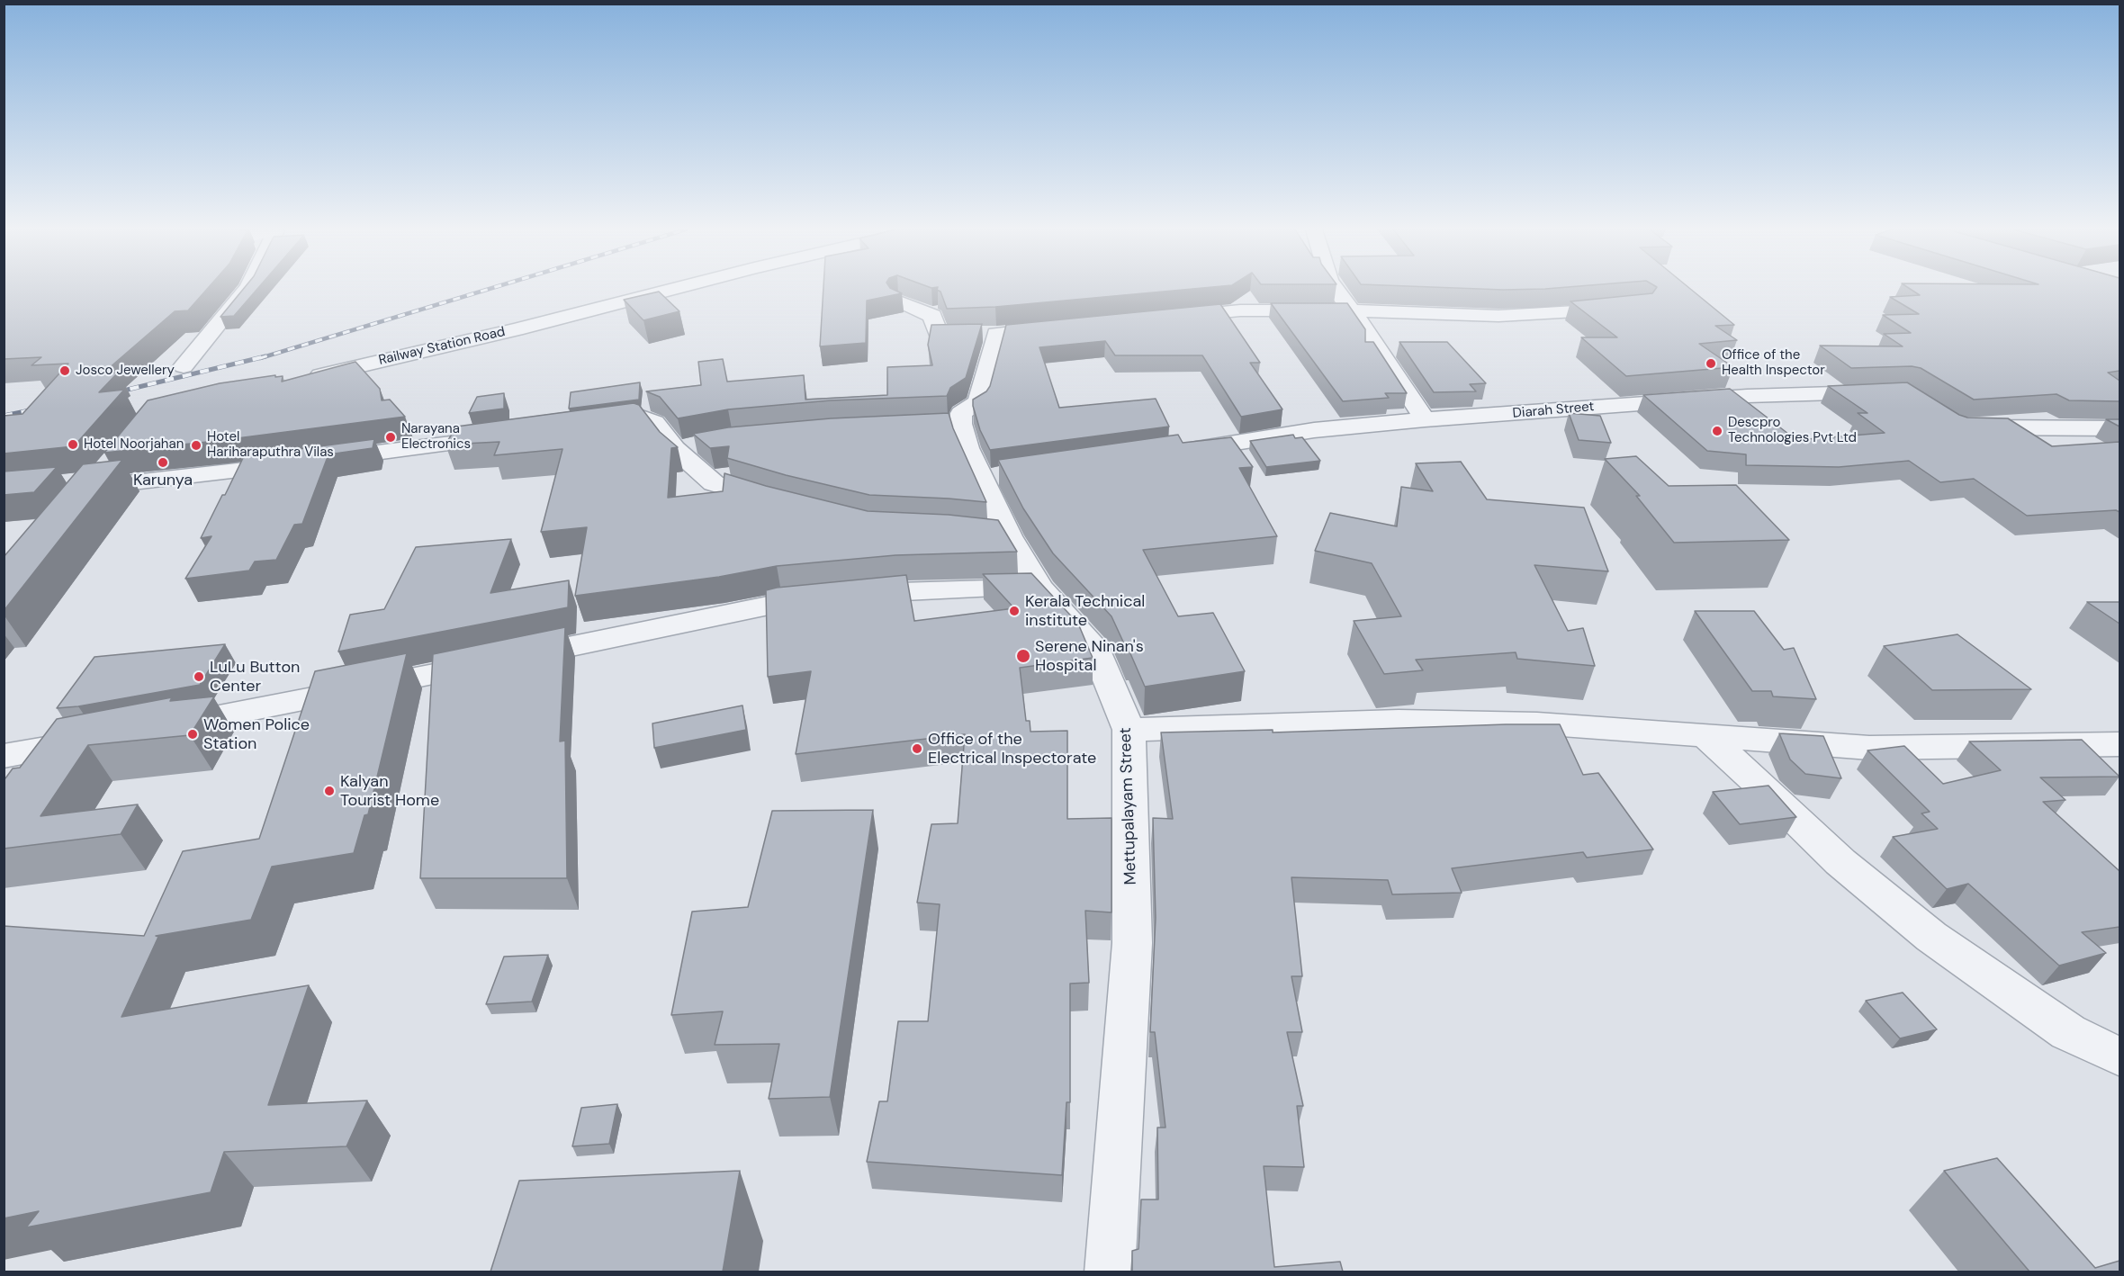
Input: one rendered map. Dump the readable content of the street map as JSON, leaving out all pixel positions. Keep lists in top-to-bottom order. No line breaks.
{"streets":{"street":["Railway Station Road","Diarah Street","Mettupalayam Street"]},"places":["Office of the Health Inspector","Josco Jewellery","Descpro Technologies Pvt Ltd","Narayana Electronics","Hotel Noorjahan","Hotel Hariharaputhra Vilas","Karunya","Kerala Technical institute","Serene Ninan's Hospital","LuLu Button Center","Women Police Station","Office of the Electrical Inspectorate","Kalyan Tourist Home"]}
